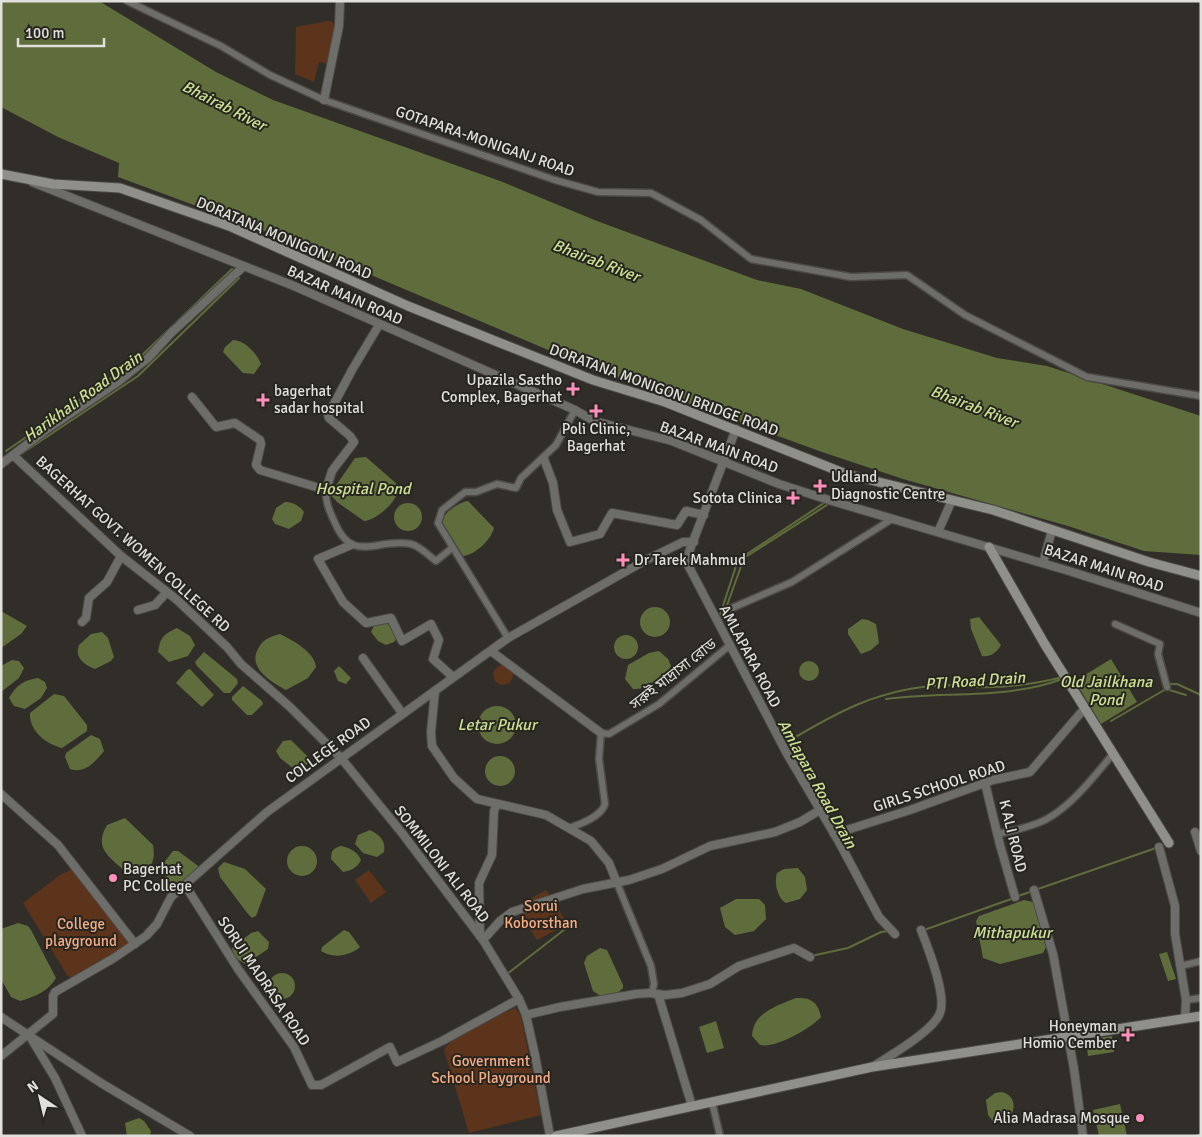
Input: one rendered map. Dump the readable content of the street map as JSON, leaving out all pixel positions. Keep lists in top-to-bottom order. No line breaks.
{"streets":{"main road":["DORATANA MONIGONJ ROAD","DORATANA MONIGONJ BRIDGE ROAD"],"street":["GOTAPARA-MONIGANJ ROAD","BAZAR MAIN ROAD","BAGERHAT GOVT. WOMEN COLLEGE RD","AMLAPARA ROAD","সরুই মাদ্রাসা রোড","COLLEGE ROAD","GIRLS SCHOOL ROAD","K ALI ROAD","SOMMILONI ALI ROAD","SORUI MADRASA ROAD"]},"crossings":[["DORATANA MONIGONJ ROAD","BAZAR MAIN ROAD"],["DORATANA MONIGONJ ROAD","DORATANA MONIGONJ BRIDGE ROAD"],["BAZAR MAIN ROAD","AMLAPARA ROAD"],["DORATANA MONIGONJ BRIDGE ROAD","AMLAPARA ROAD"],["BAGERHAT GOVT. WOMEN COLLEGE RD","COLLEGE ROAD"],["BAGERHAT GOVT. WOMEN COLLEGE RD","SOMMILONI ALI ROAD"],["AMLAPARA ROAD","সরুই মাদ্রাসা রোড"],["AMLAPARA ROAD","COLLEGE ROAD"],["AMLAPARA ROAD","GIRLS SCHOOL ROAD"],["COLLEGE ROAD","SOMMILONI ALI ROAD"],["COLLEGE ROAD","SORUI MADRASA ROAD"],["GIRLS SCHOOL ROAD","K ALI ROAD"],["SOMMILONI ALI ROAD","SORUI MADRASA ROAD"]],"water":["Bhairab River","Harikhali Road Drain","Hospital Pond","PTI Road Drain","Old Jailkhana Pond","Letar Pukur","Amlapara Road Drain","Mithapukur"],"parks":["Sorui Koborsthan","College playground","Government School Playground"],"places":{"health":["Upazila Sastho Complex, Bagerhat","bagerhat sadar hospital","Poli Clinic, Bagerhat","Udland Diagnostic Centre","Sotota Clinica","Dr Tarek Mahmud","Honeyman Homio Cember"],"other":["Bagerhat PC College","Alia Madrasa Mosque"]},"scale_bar":"100 m","north":"top left"}
